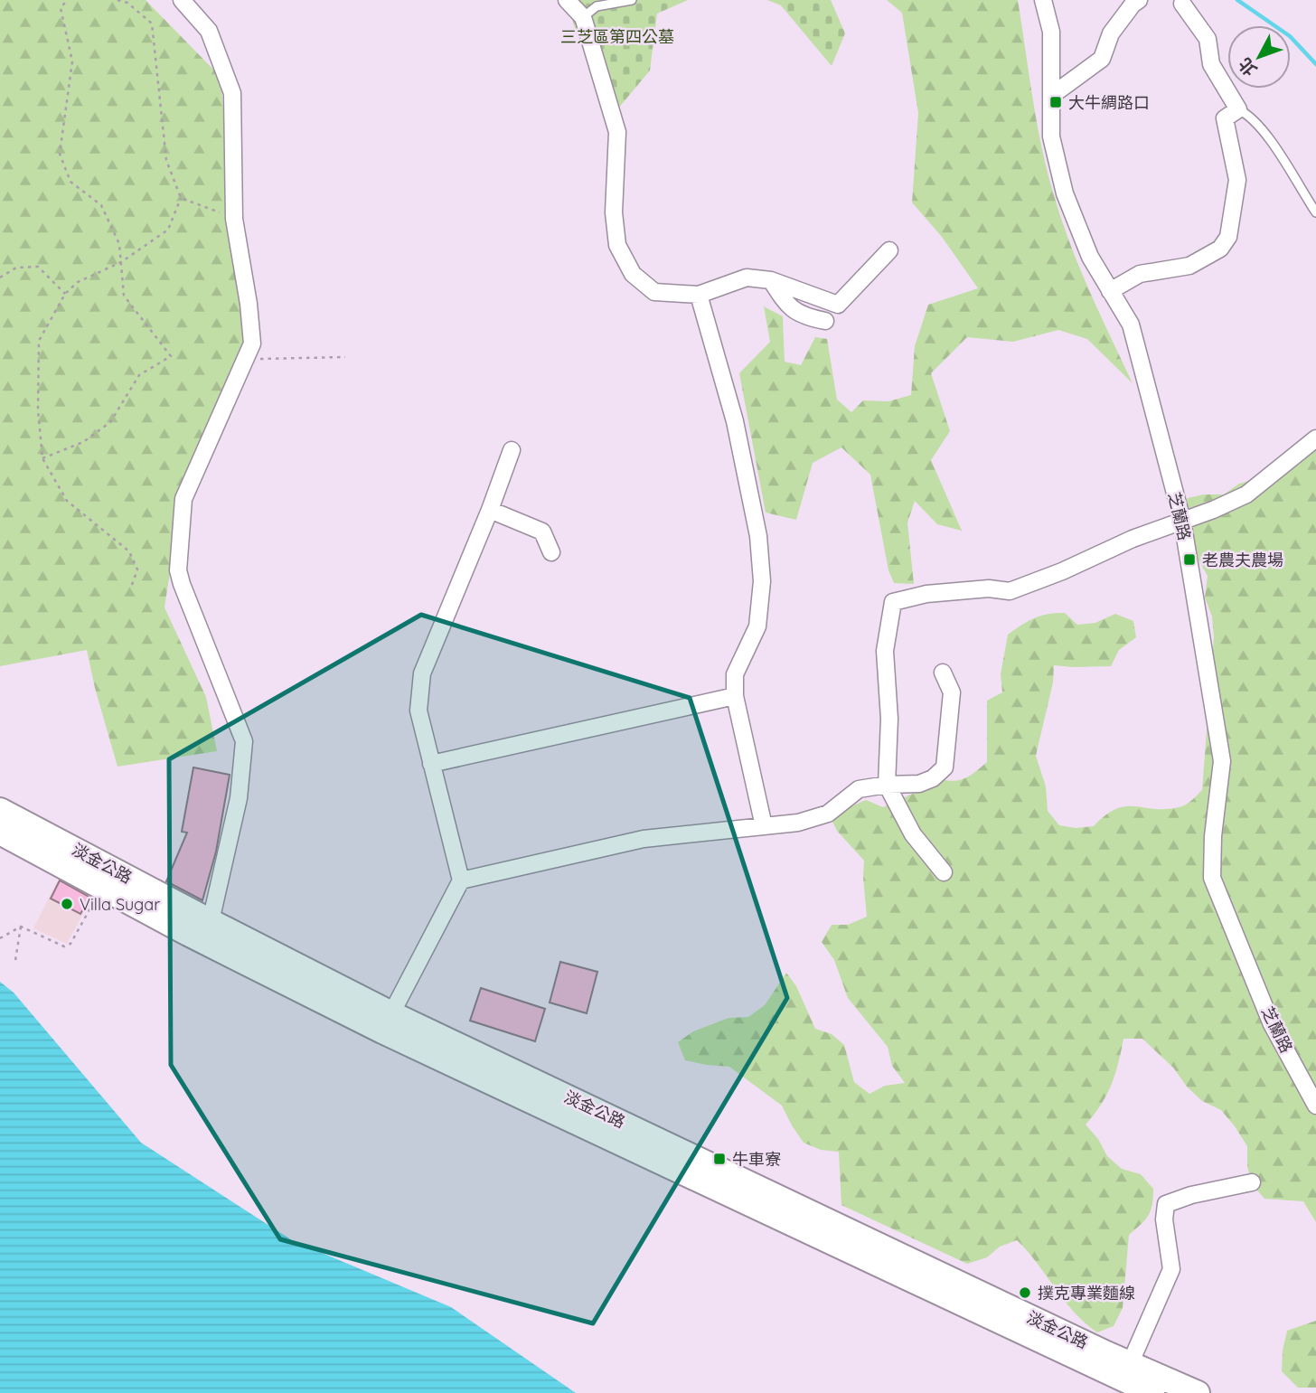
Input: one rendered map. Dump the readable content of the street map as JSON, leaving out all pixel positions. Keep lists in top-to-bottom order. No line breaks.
{"streets":{"main road":["淡金公路"],"street":["芝蘭路"]},"parks":["三芝區第四公墓"],"places":{"transit":["大牛綢路口","老農夫農場","牛車寮"],"other":["Villa Sugar","撲克專業麵線"]},"north":"bottom left"}
